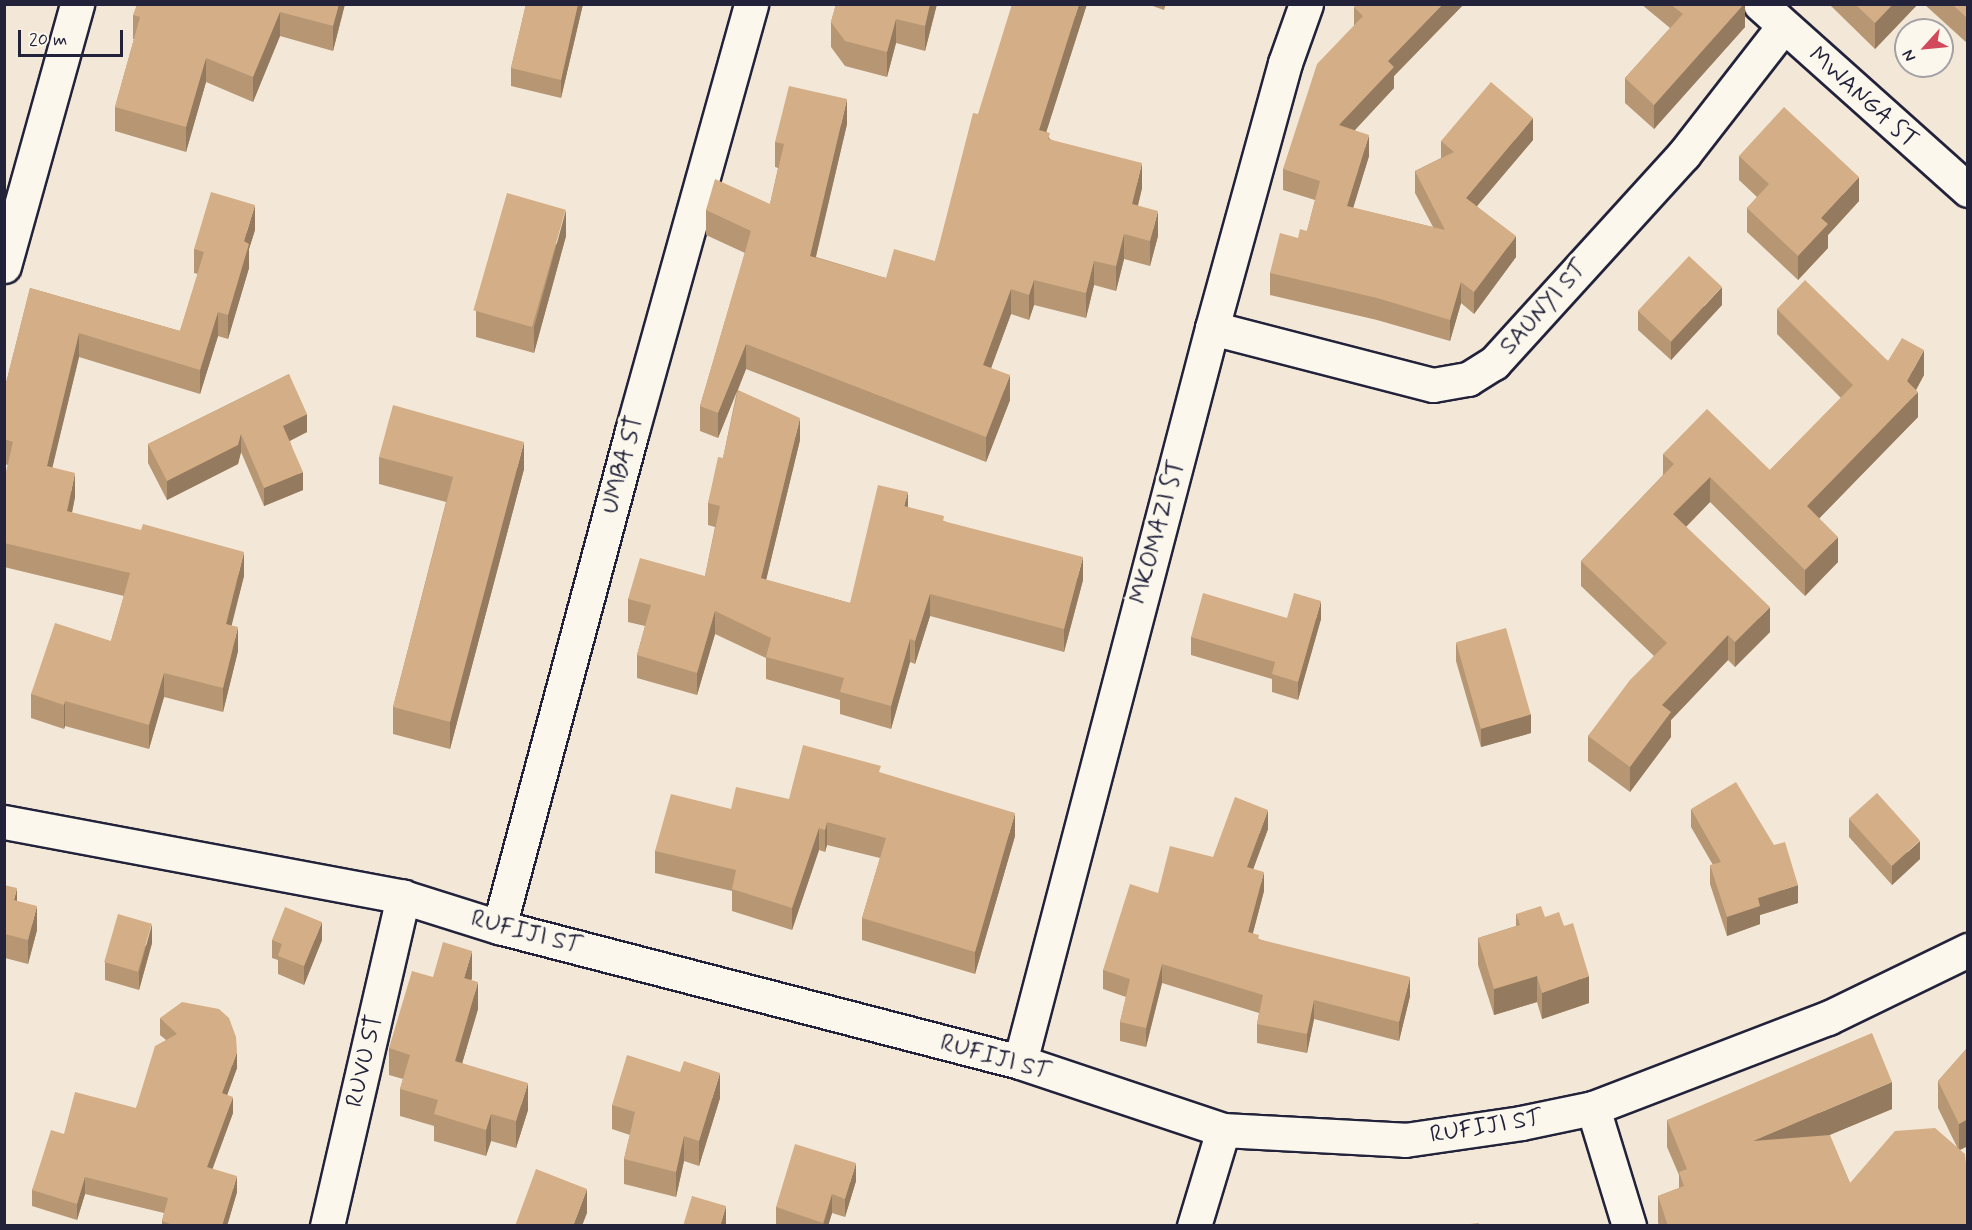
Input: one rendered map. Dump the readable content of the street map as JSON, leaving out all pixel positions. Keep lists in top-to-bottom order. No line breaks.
{"streets":{"street":["MWANGA ST","SAUNYI ST","UMBA ST","MKOMAZI ST","RUFIJI ST","RUVU ST"]},"crossings":[["MWANGA ST","SAUNYI ST"],["SAUNYI ST","MKOMAZI ST"],["UMBA ST","RUFIJI ST"],["MKOMAZI ST","RUFIJI ST"],["RUFIJI ST","RUVU ST"]],"scale_bar":"20 m","north":"bottom left"}
